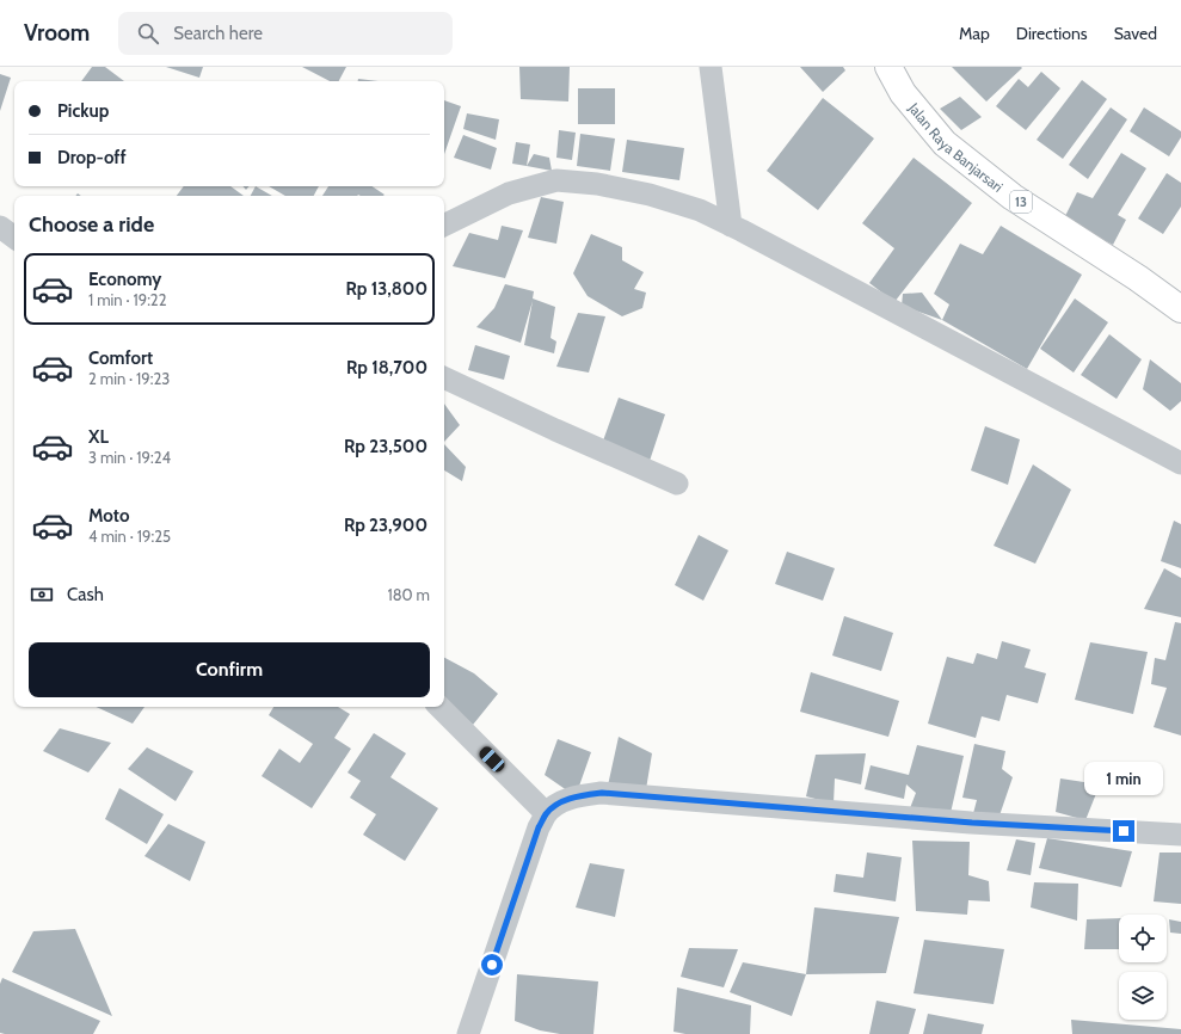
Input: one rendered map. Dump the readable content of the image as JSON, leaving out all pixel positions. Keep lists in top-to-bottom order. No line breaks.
{"streets":{"highway":["Jalan Raya Banjarsari","13"]},"page":{"header":"Vroom","search":"Search here","nav":["Map","Directions","Saved"],"banner":["Pickup","Drop-off"],"heading":"Choose a ride","list":[{"name":"Economy","note":"1 min · 19:22","value":"Rp 13,800"},{"name":"Comfort","note":"2 min · 19:23","value":"Rp 18,700"},{"name":"XL","note":"3 min · 19:24","value":"Rp 23,500"},{"name":"Moto","note":"4 min · 19:25","value":"Rp 23,900"}],"pay":["Cash","180 m"],"buttons":"Confirm","bubble":"1 min"}}
